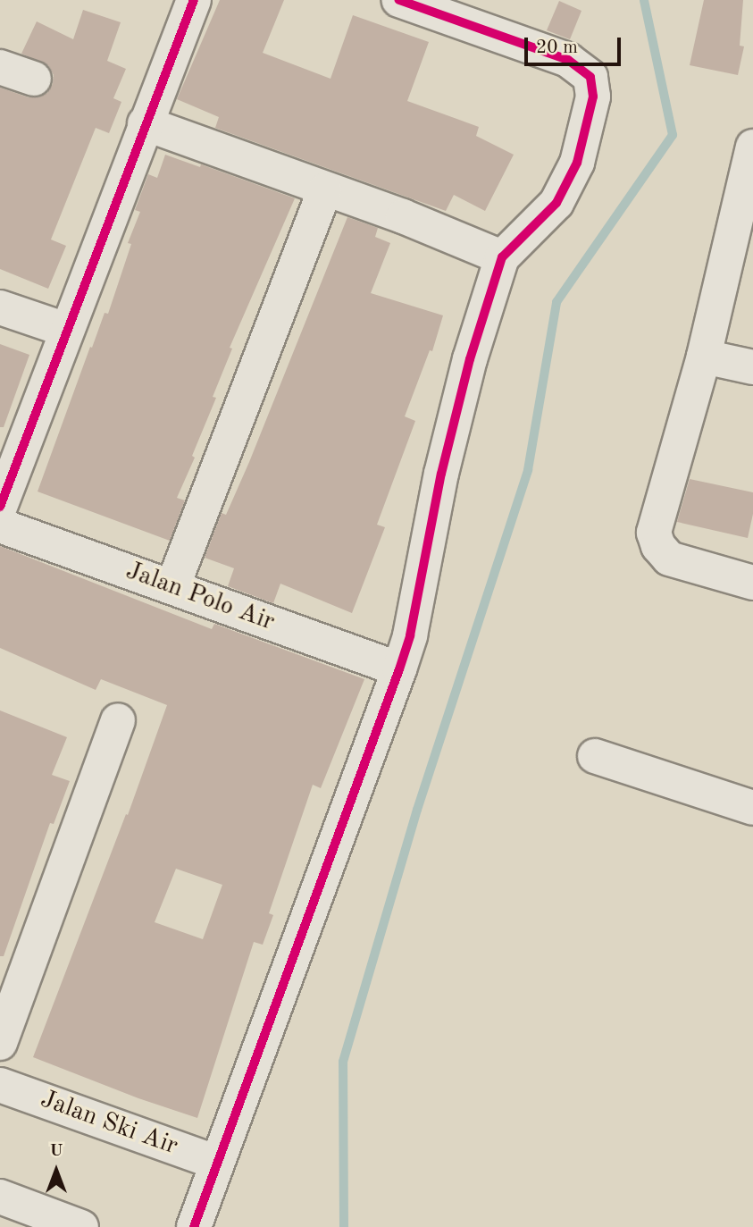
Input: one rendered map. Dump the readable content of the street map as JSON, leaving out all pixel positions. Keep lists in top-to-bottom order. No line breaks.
{"streets":{"street":["Jalan Polo Air","Jalan Ski Air"]},"scale_bar":"20 m","north":"top"}
